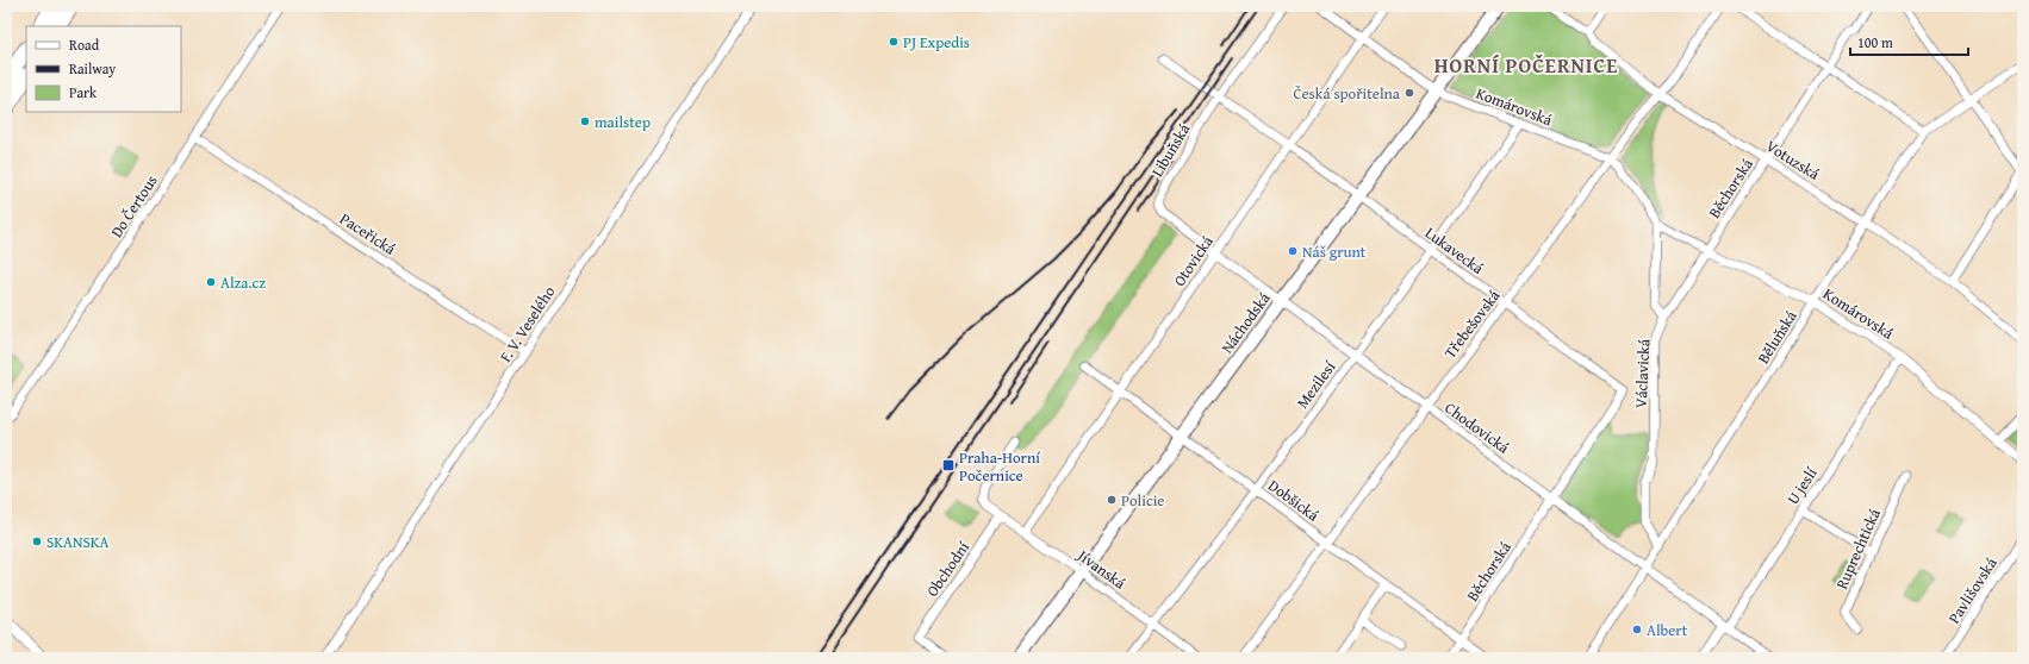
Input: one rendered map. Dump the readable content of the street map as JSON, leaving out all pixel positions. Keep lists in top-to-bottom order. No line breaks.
{"streets":{"main road":["Náchodská"],"street":["Komárovská","Libuňská","Votuzská","Běchorská","Do Čertous","Paceřická","Lukavecká","Otovická","F. V. Veselého","Třebešovská","Běluňská","Václavická","Mezilesí","Chodovická","U jeslí","Dobšická","Ruprechtická","Obchodní","Jívanská","Pavlišovská"]},"crossings":[["Komárovská","Běchorská"],["Komárovská","Otovická"],["Komárovská","Náchodská"],["Komárovská","Třebešovská"],["Komárovská","Běluňská"],["Komárovská","Mezilesí"],["Komárovská","U jeslí"],["Libuňská","Lukavecká"],["Libuňská","Chodovická"],["Votuzská","Běchorská"],["Votuzská","Třebešovská"],["Votuzská","Běluňská"],["Běchorská","Lukavecká"],["Běchorská","Václavická"],["Běchorská","Chodovická"],["Běchorská","Dobšická"],["Do Čertous","Paceřická"],["Paceřická","F. V. Veselého"],["Lukavecká","Otovická"],["Lukavecká","Náchodská"],["Lukavecká","Třebešovská"],["Lukavecká","Mezilesí"],["Lukavecká","Chodovická"],["Otovická","Chodovická"],["Otovická","Dobšická"],["Otovická","Jívanská"],["Náchodská","Chodovická"],["Náchodská","Dobšická"],["Náchodská","Jívanská"],["Třebešovská","Chodovická"],["Třebešovská","Dobšická"],["Běluňská","Václavická"],["Běluňská","Chodovická"],["Mezilesí","Chodovická"],["Mezilesí","Dobšická"],["Mezilesí","Jívanská"],["Chodovická","U jeslí"],["U jeslí","Ruprechtická"],["Obchodní","Jívanská"]],"districts":["HORNÍ POČERNICE"],"places":{"other":["PJ Expedis","Česká spořitelna","mailstep","Náš grunt","Alza.cz","Policie","SKANSKA","Albert"],"transit":["Praha-Horní Počernice"]},"legend":["Road","Railway","Park"],"scale_bar":"100 m"}
